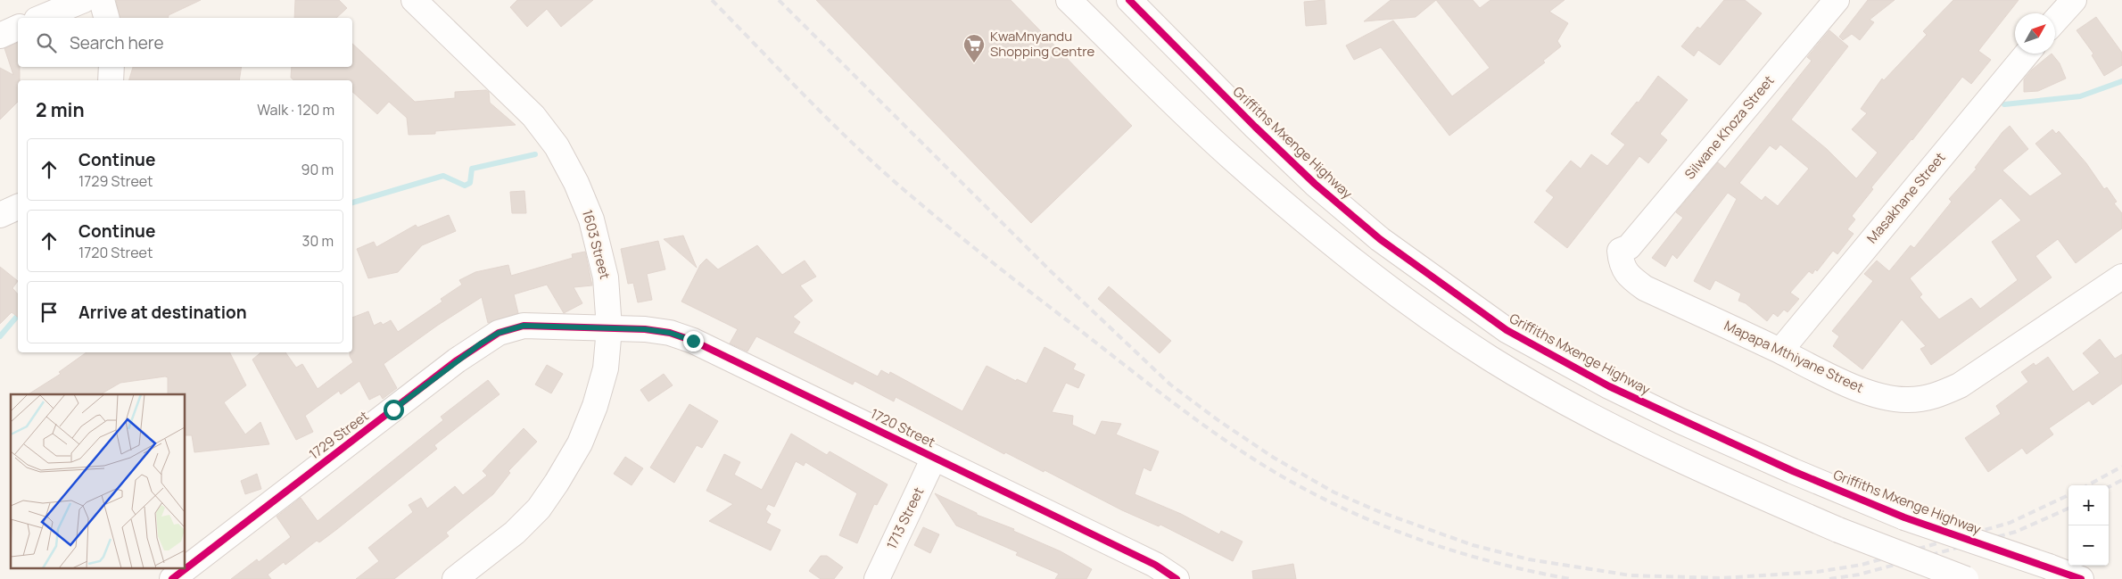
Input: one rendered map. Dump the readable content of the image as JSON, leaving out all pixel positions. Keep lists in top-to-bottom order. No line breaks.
{"streets":{"street":["Silwane Khoza Street","Griffiths Mxenge Highway","Masakhane Street","1603 Street","Mapapa Mthiyane Street","1720 Street","1729 Street","1713 Street"]},"crossings":[["Silwane Khoza Street","Mapapa Mthiyane Street"],["Masakhane Street","Mapapa Mthiyane Street"],["1603 Street","1720 Street"],["1603 Street","1729 Street"],["1720 Street","1729 Street"],["1720 Street","1713 Street"]],"places":{"supermarket":["KwaMnyandu Shopping Centre"]},"north":"top right","page":{"search":"Search here","heading":["2 min","Walk · 120 m"],"list":[["Continue","1729 Street","90 m"],["Continue","1720 Street","30 m"],"Arrive at destination"],"map_buttons":["+","−"]}}
